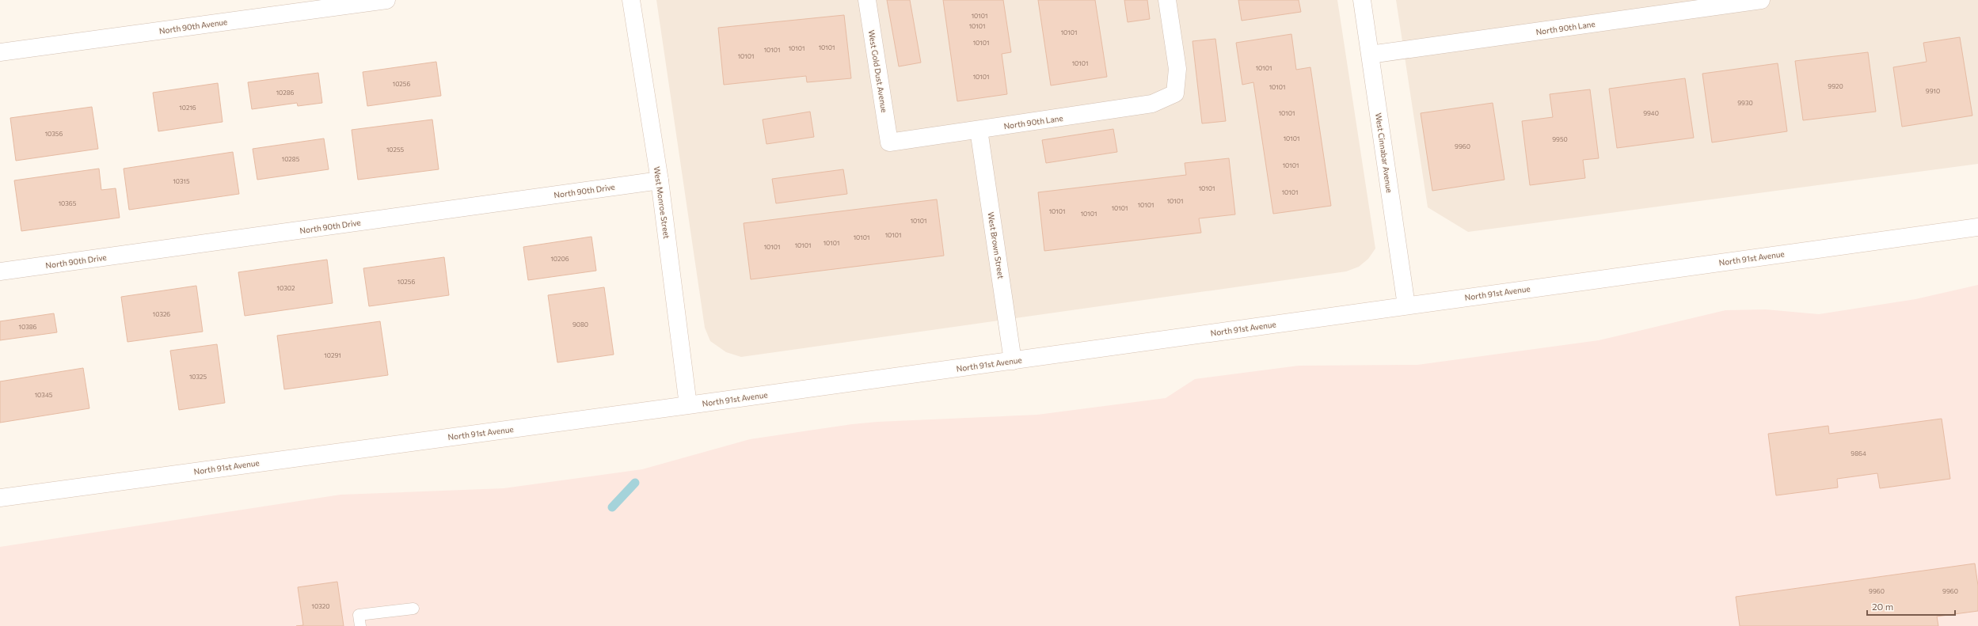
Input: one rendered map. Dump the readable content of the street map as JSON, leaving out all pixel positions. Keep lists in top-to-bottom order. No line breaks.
{"streets":{"street":["North 90th Avenue","North 90th Lane","West Gold Dust Avenue","West Cinnabar Avenue","North 90th Drive","West Monroe Street","West Brown Street","North 91st Avenue"]},"crossings":[["North 90th Lane","West Gold Dust Avenue"],["North 90th Lane","West Cinnabar Avenue"],["North 90th Lane","West Brown Street"],["West Cinnabar Avenue","North 91st Avenue"],["North 90th Drive","West Monroe Street"],["West Monroe Street","North 91st Avenue"],["West Brown Street","North 91st Avenue"]],"house_numbers":["10101","10101","10101","10101","10101","10101","10101","10101","10101","10101","10101","10256","9920","10101","9910","10286","9930","10216","10101","9940","10356","10101","9950","9960","10255","10285","10101","10315","10101","10101","10101","10365","10101","10101","10101","10101","10101","10101","10101","10101","10101","10101","10206","10256","10302","10326","9080","10386","10291","10325","10345","9864","9960","9960","10320"],"scale_bar":"20 m"}
